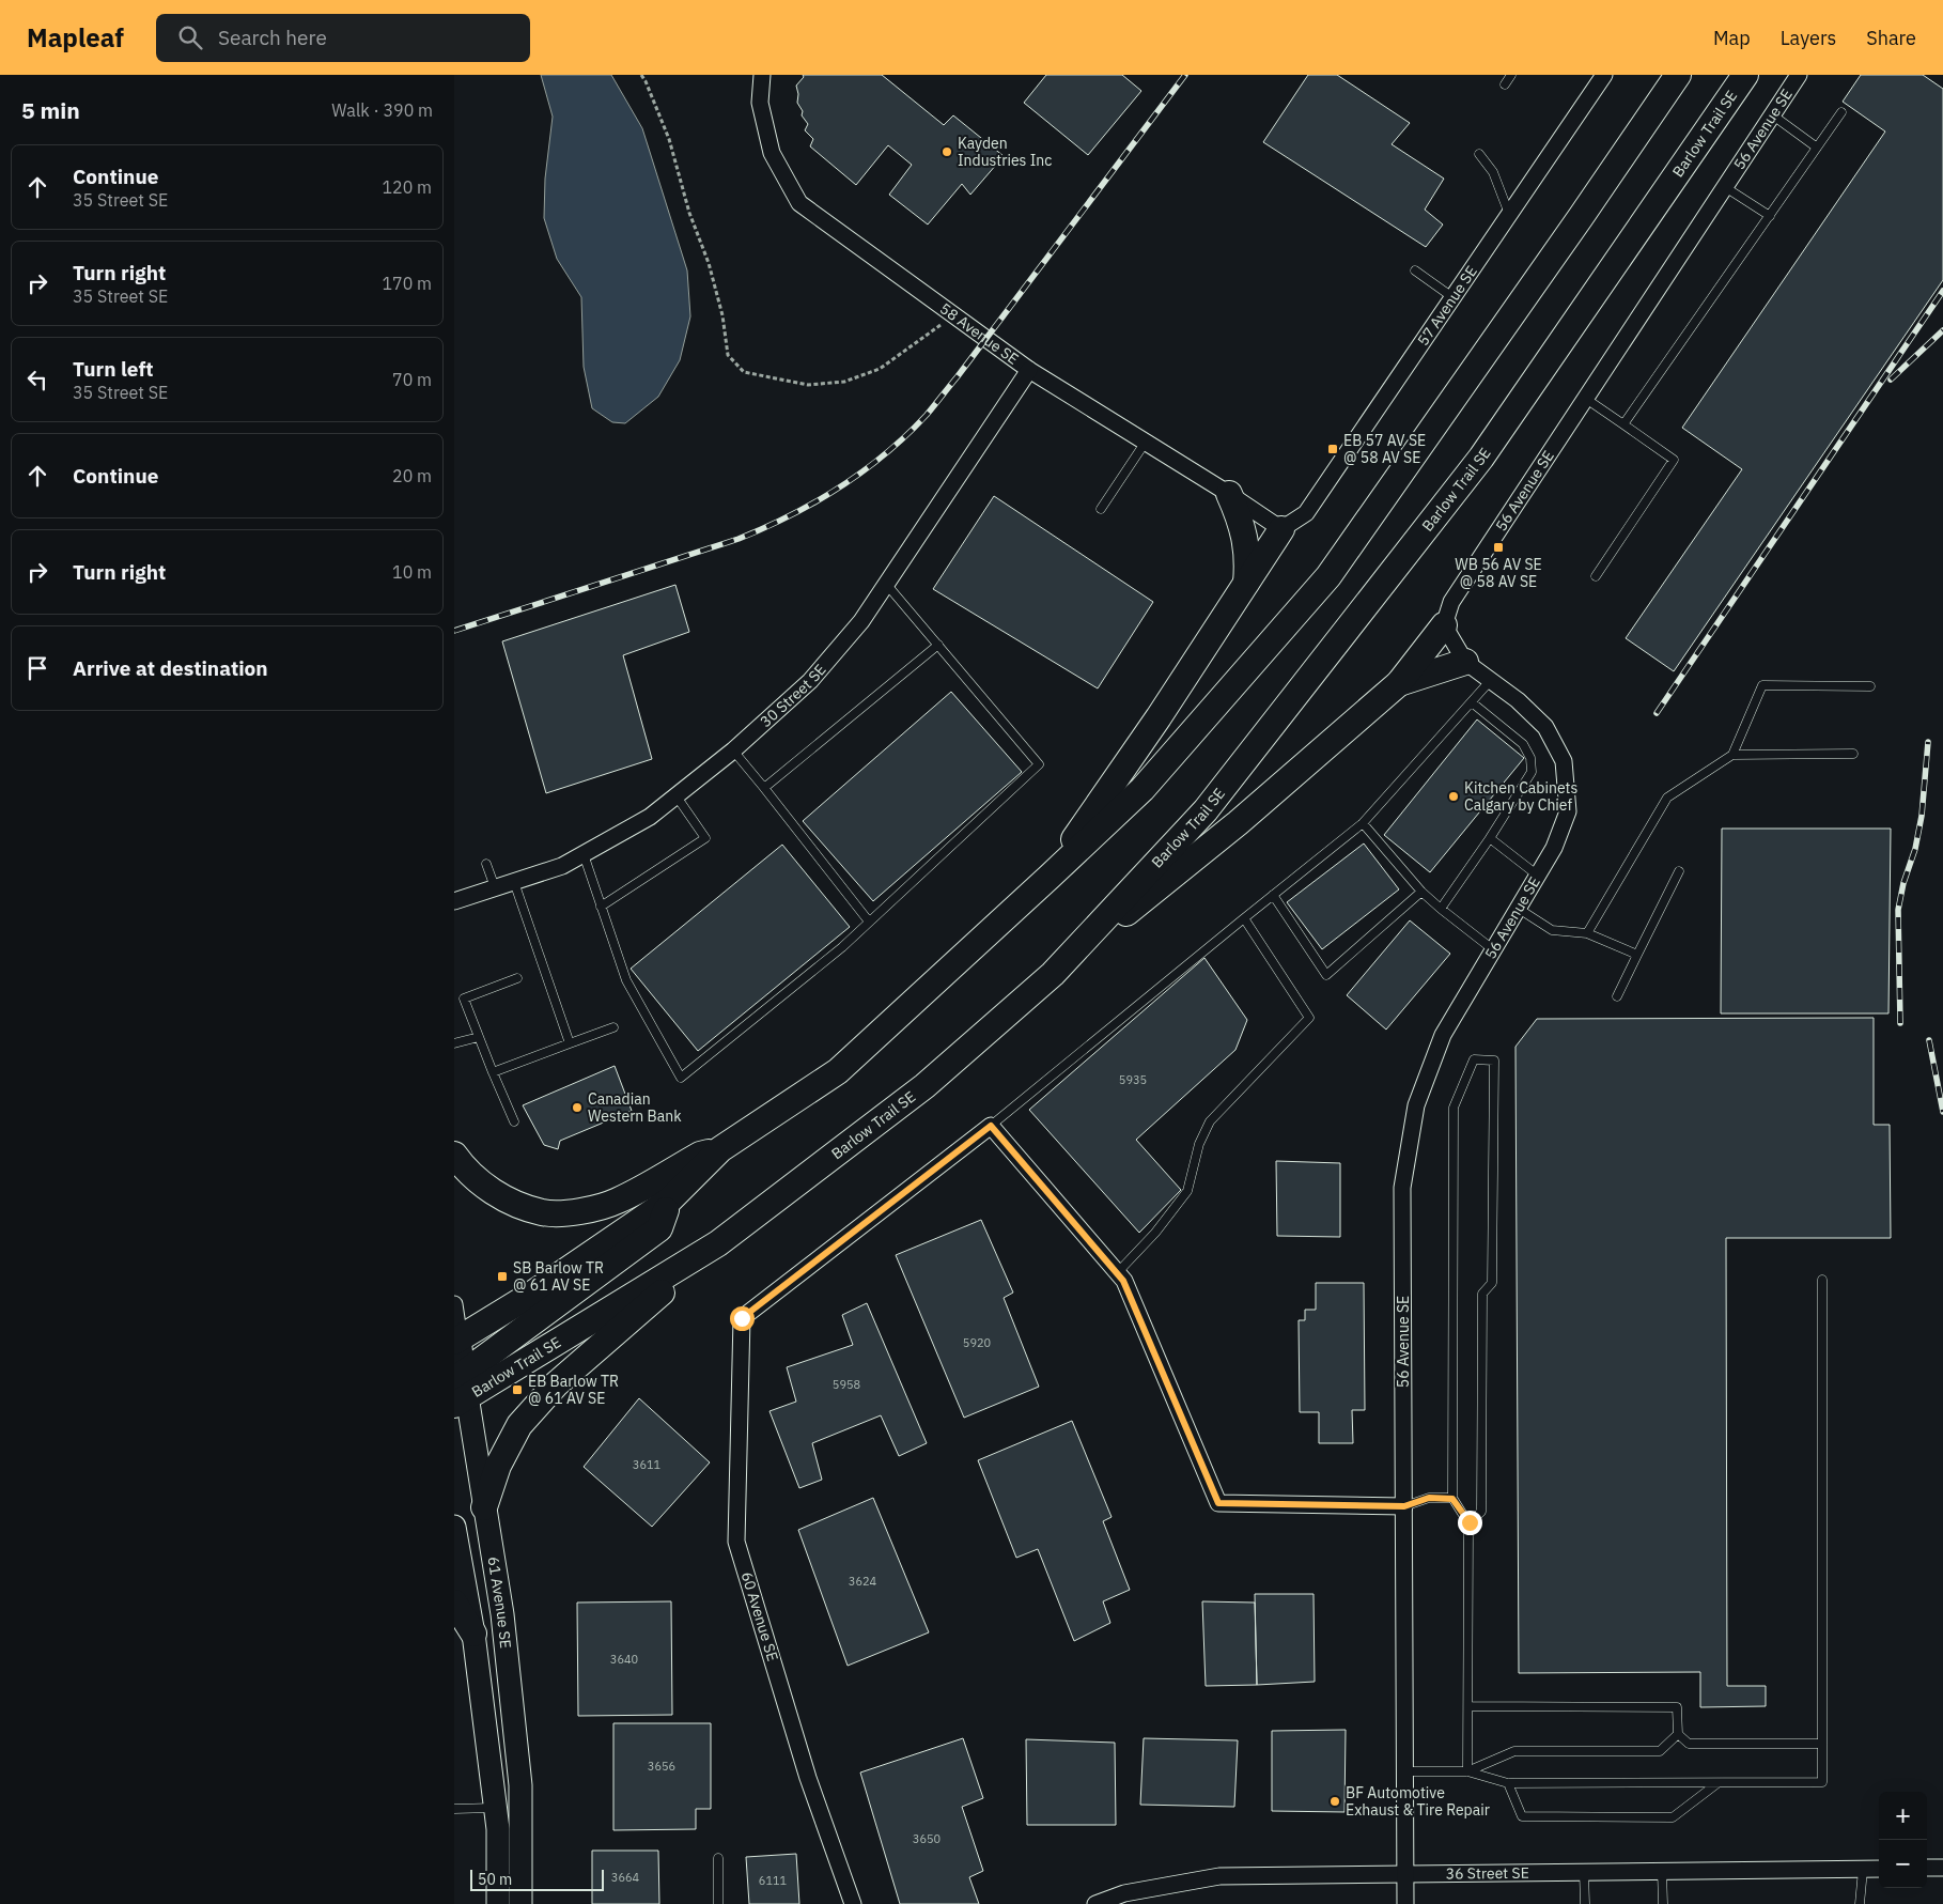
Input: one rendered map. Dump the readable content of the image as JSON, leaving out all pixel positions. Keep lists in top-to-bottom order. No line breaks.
{"streets":{"main road":["Barlow Trail SE"],"street":["56 Avenue SE","57 Avenue SE","58 Avenue SE","30 Street SE","61 Avenue SE","60 Avenue SE","36 Street SE"]},"crossings":[["56 Avenue SE","36 Street SE"],["Barlow Trail SE","61 Avenue SE"],["57 Avenue SE","58 Avenue SE"],["58 Avenue SE","30 Street SE"]],"places":{"other":["Kayden Industries Inc","Kitchen Cabinets Calgary by Chief","Canadian Western Bank","BF Automotive Exhaust & Tire Repair"],"transit":["EB 57 AV SE @ 58 AV SE","WB 56 AV SE @ 58 AV SE","SB Barlow TR @ 61 AV SE","EB Barlow TR @ 61 AV SE"]},"house_numbers":["5935","5920","5958","3611","3624","3640","3656","3650","3664","6111"],"scale_bar":"50 m","page":{"header":"Mapleaf","search":"Search here","nav":["Map","Layers","Share"],"heading":["5 min","Walk · 390 m"],"list":[["Continue","35 Street SE","120 m"],["Turn right","35 Street SE","170 m"],["Turn left","35 Street SE","70 m"],["Continue","20 m"],["Turn right","10 m"],"Arrive at destination"],"map_buttons":["+","−"],"scale":"50 m"}}
